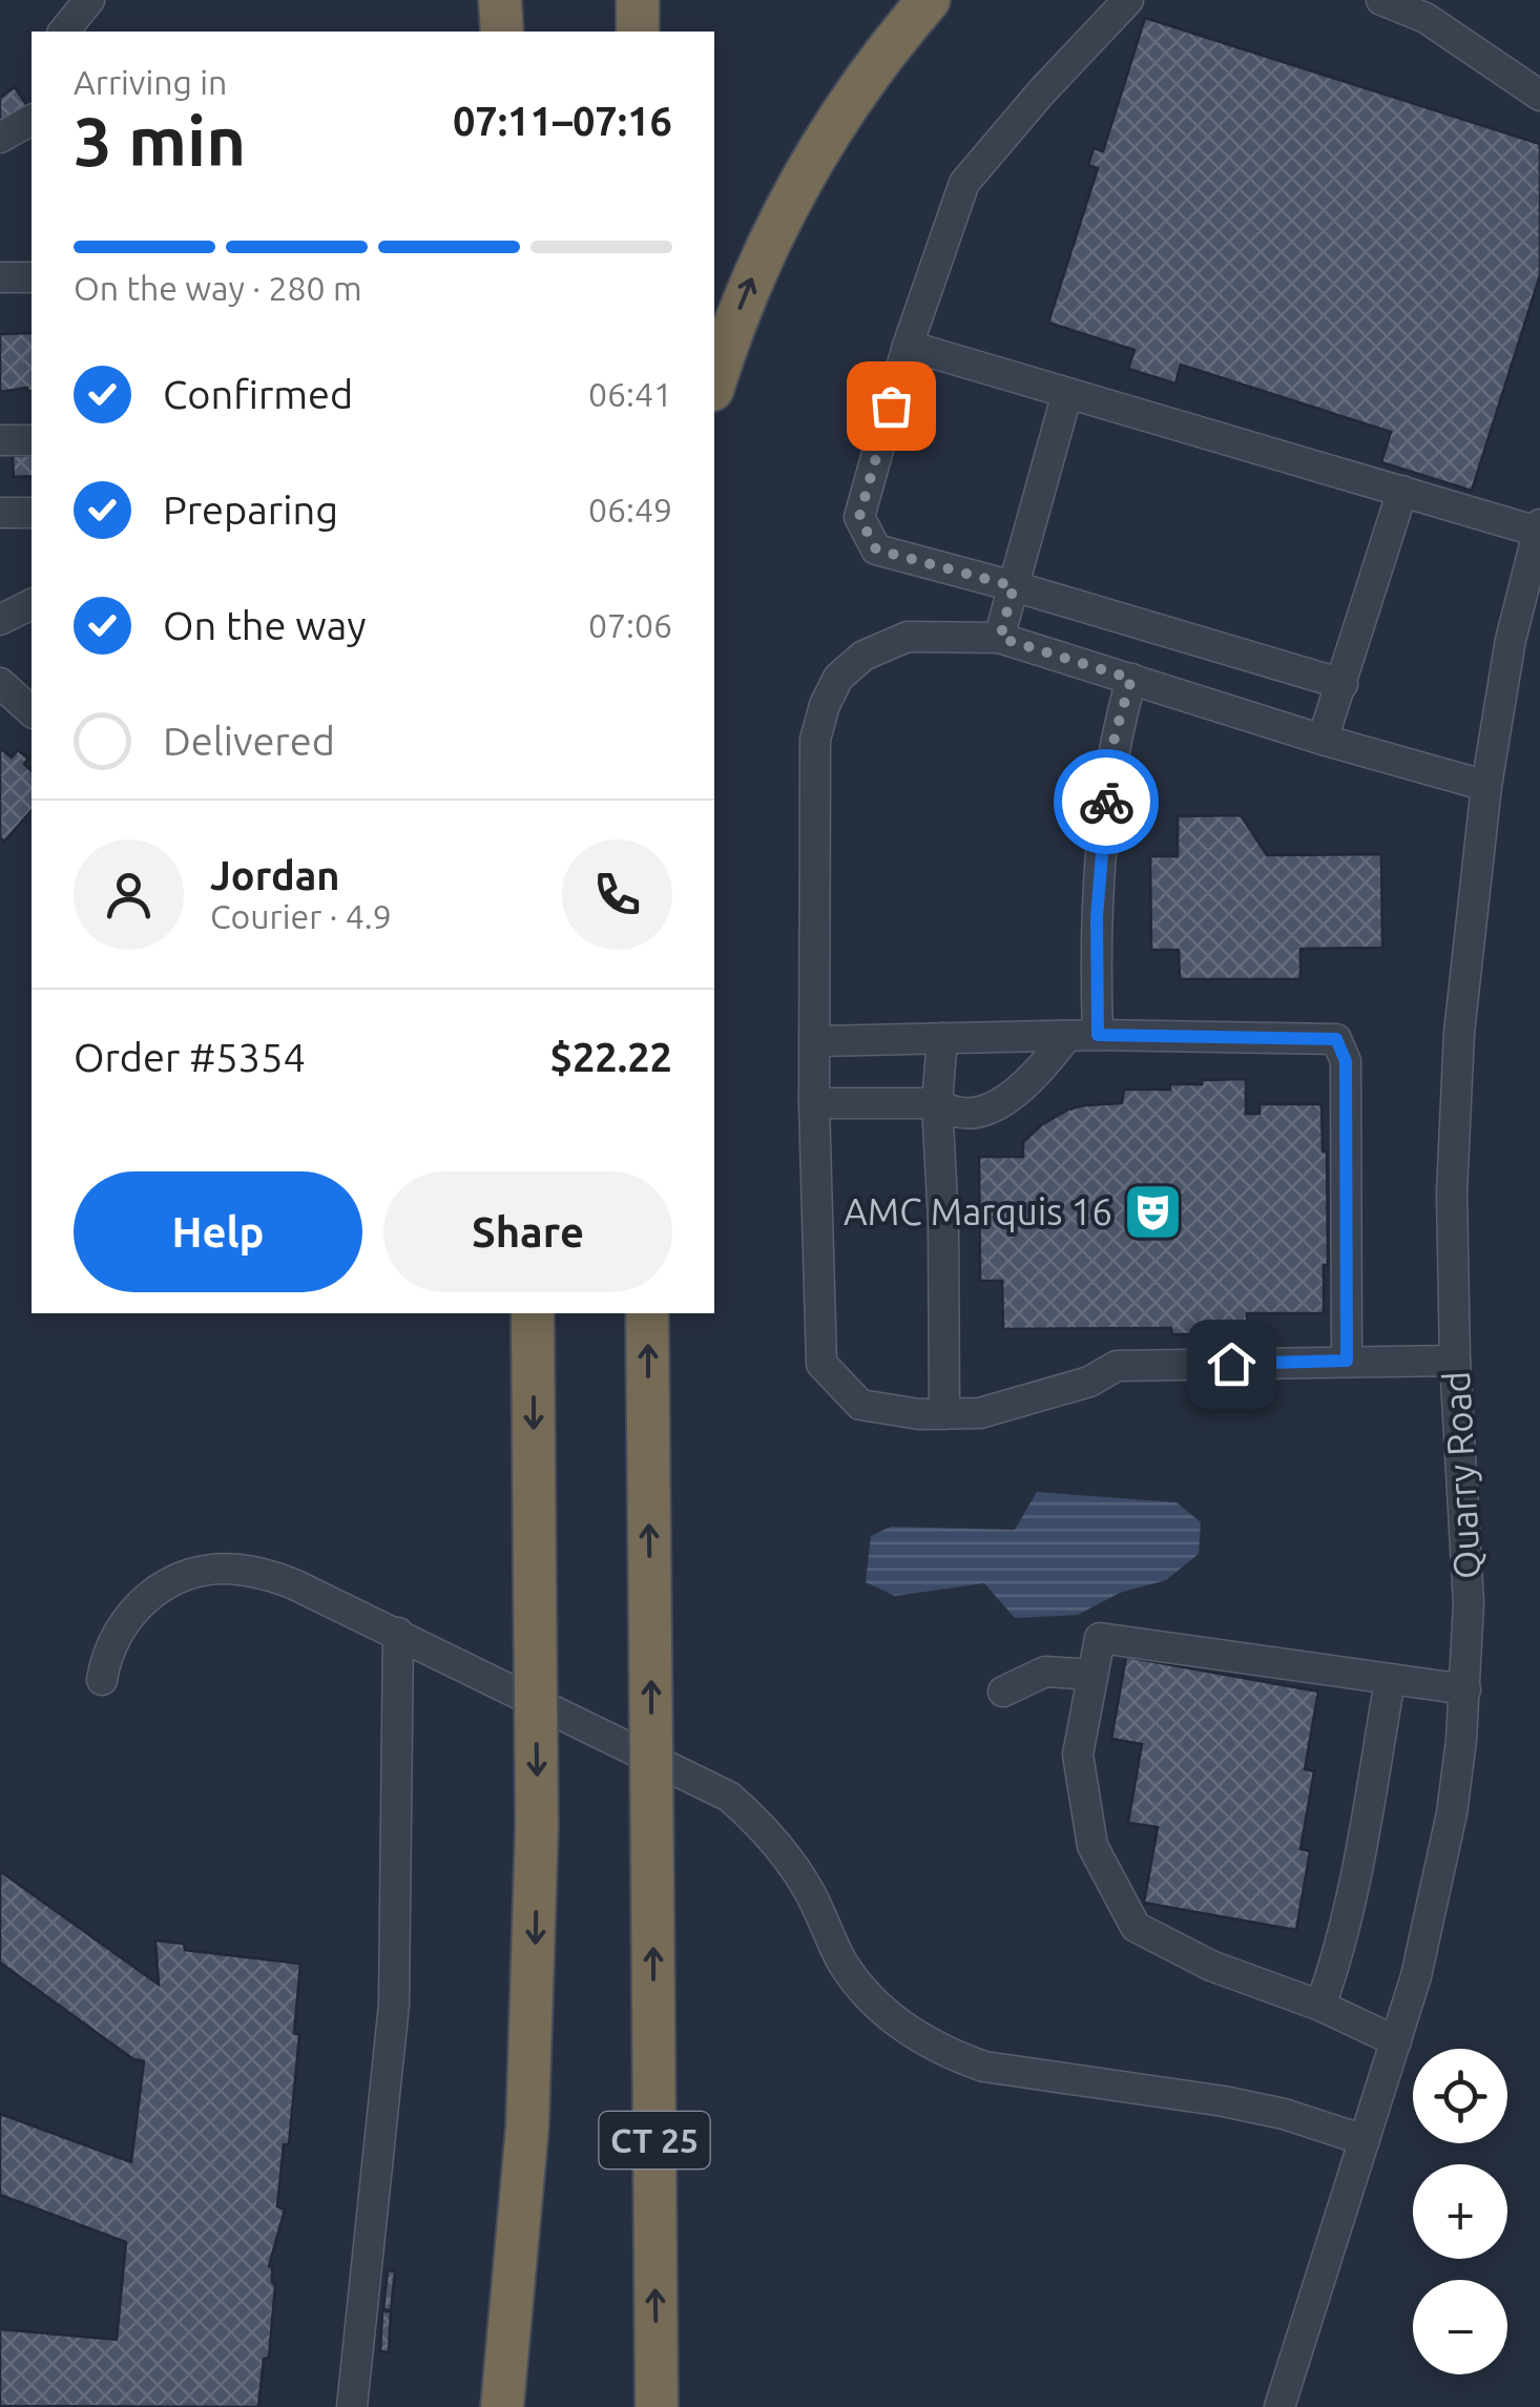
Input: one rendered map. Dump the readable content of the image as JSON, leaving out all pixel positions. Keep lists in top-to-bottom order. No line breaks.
{"streets":{"highway":["CT 25"],"street":["Quarry Road"]},"places":{"theatre":["AMC Marquis 16"]},"page":{"heading":["3 min","Arriving in","07:11–07:16"],"panel":["Jordan","Courier · 4.9","Order #5354","$22.22"],"bar":"On the way · 280 m","list":[["Confirmed","06:41"],["Preparing","06:49"],["On the way","07:06"],"Delivered"],"buttons":["Help","Share"],"map_buttons":["+","−"]}}
